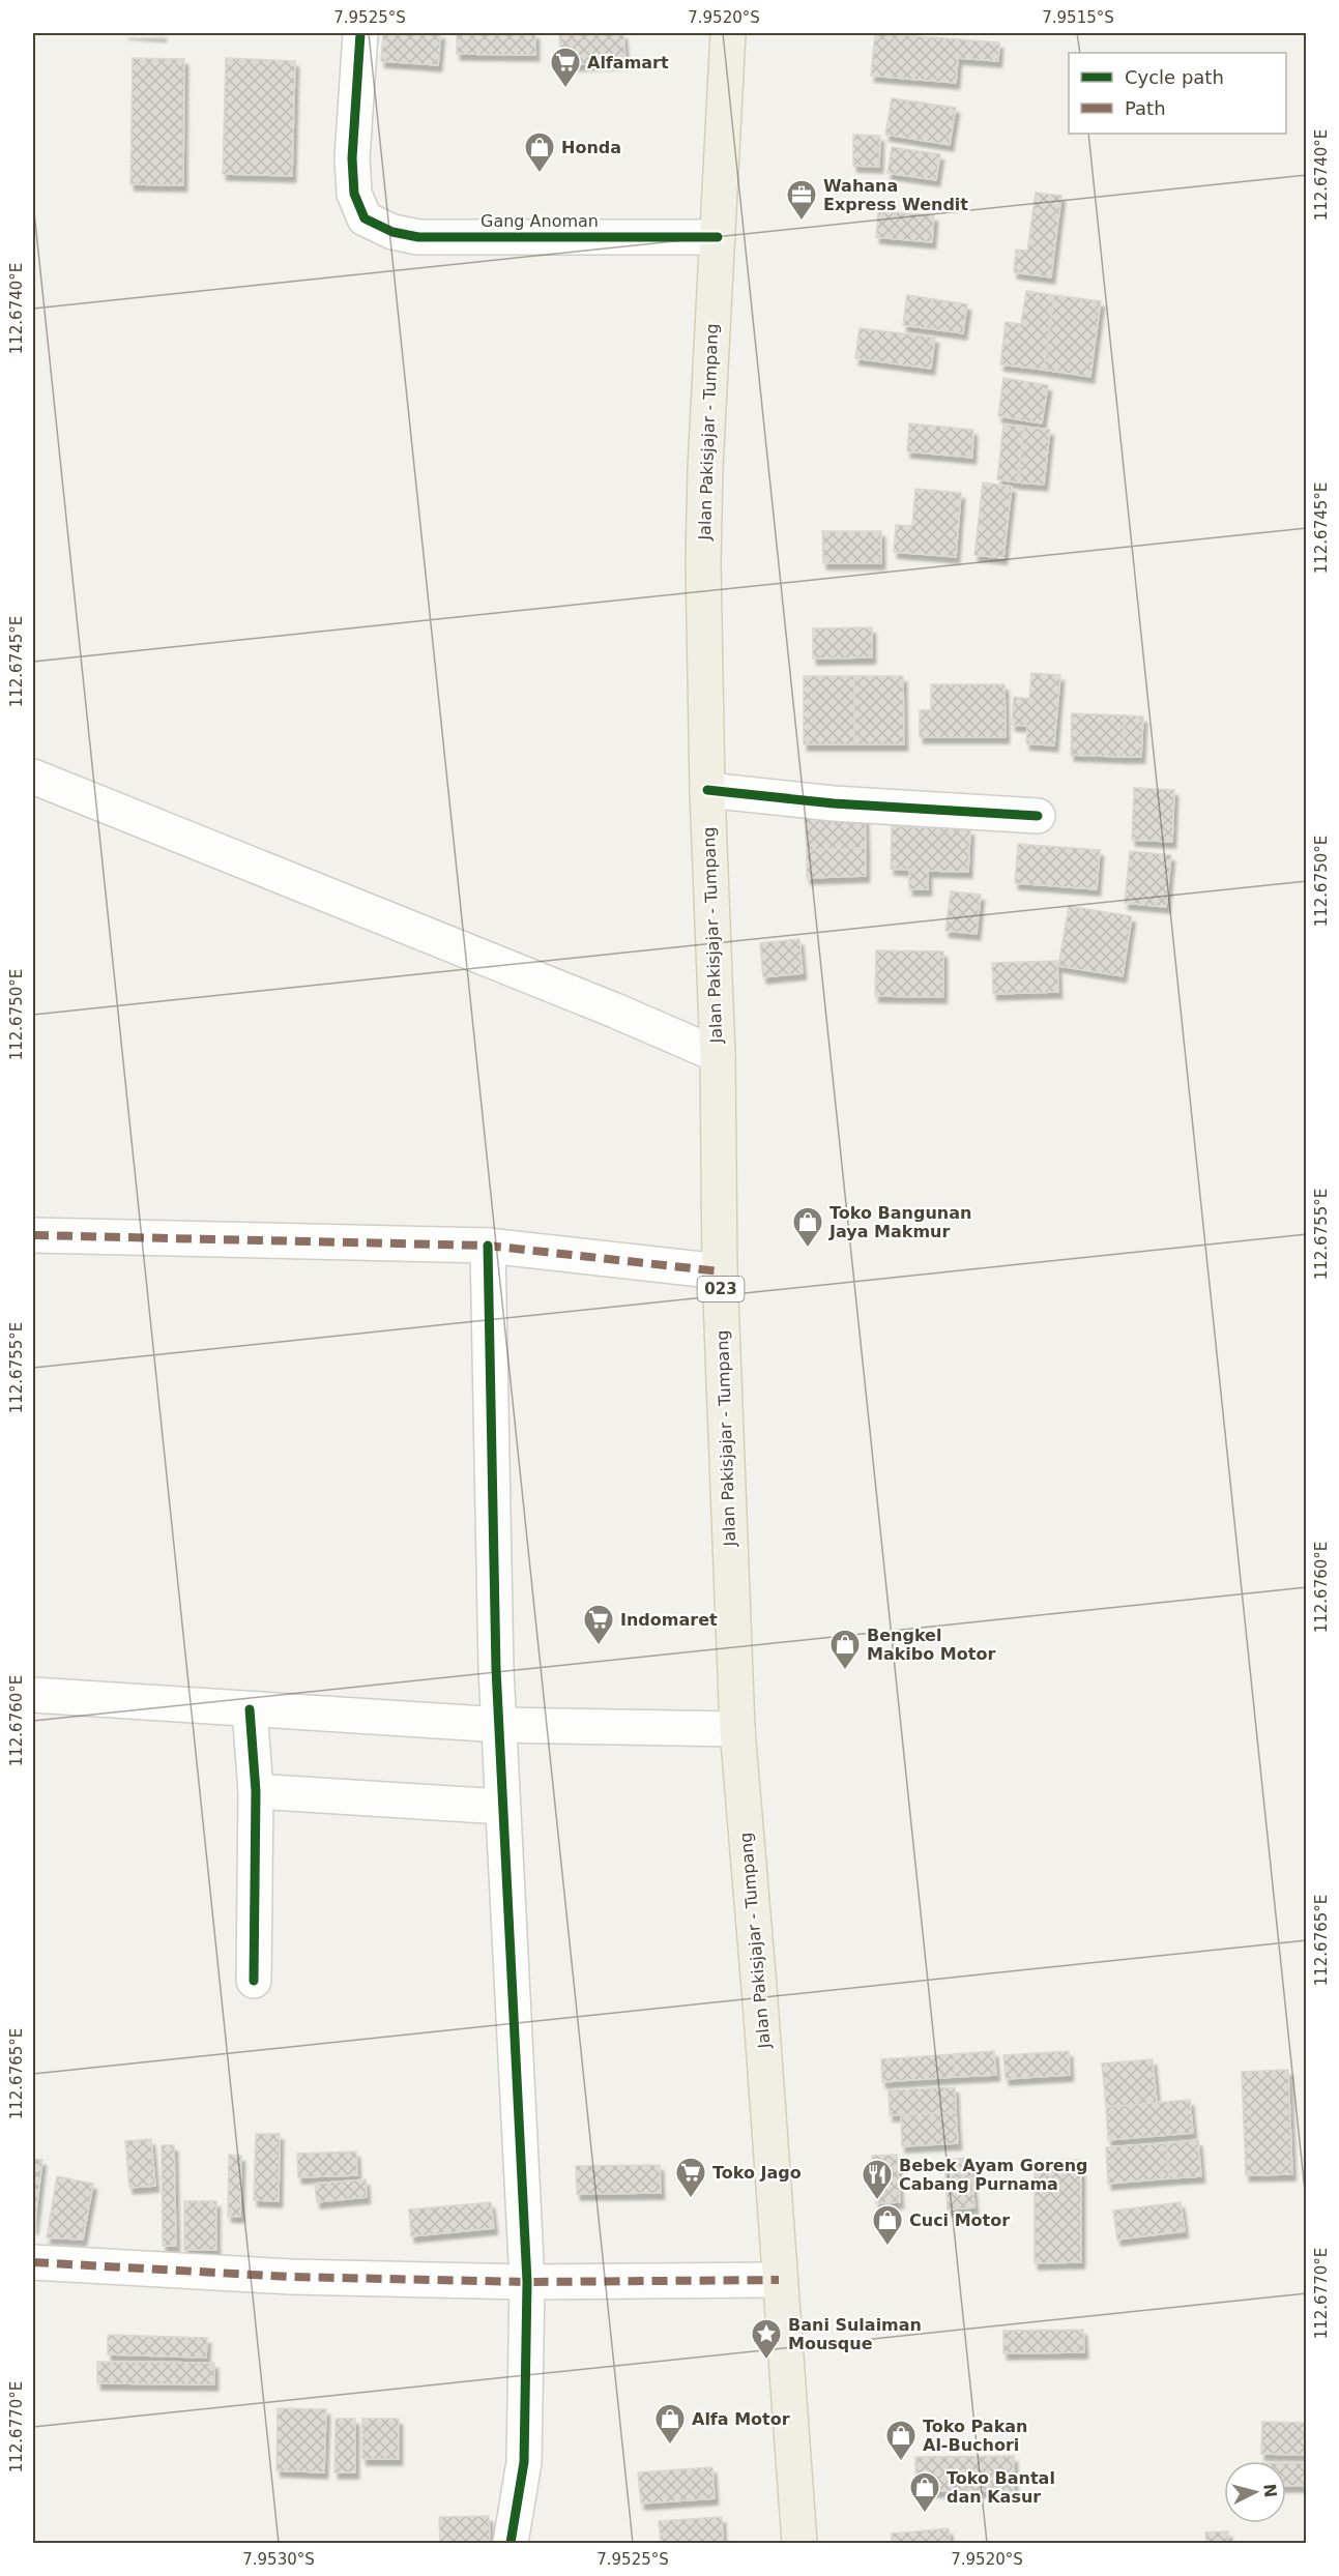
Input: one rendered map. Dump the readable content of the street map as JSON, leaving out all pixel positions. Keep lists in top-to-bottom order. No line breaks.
{"streets":{"main road":["Jalan Pakisjajar - Tumpang","023"],"street":["Gang Anoman"]},"crossings":[["Gang Anoman","Jalan Pakisjajar - Tumpang"]],"places":{"supermarket":["Alfamart","Indomaret","Toko Jago"],"shop":["Honda","Toko Bangunan Jaya Makmur","Bengkel Makibo Motor","Cuci Motor","Alfa Motor","Toko Pakan Al-Buchori","Toko Bantal dan Kasur"],"office":["Wahana Express Wendit"],"restaurant":["Bebek Ayam Goreng Cabang Purnama"],"place":["Bani Sulaiman Mousque"]},"legend":["Cycle path","Path"],"north":"right","coordinates":["7.9525°S","7.9520°S","7.9515°S","112.6740°E","112.6745°E","112.6750°E","112.6755°E","112.6760°E","112.6765°E","112.6770°E","7.9530°S"]}
